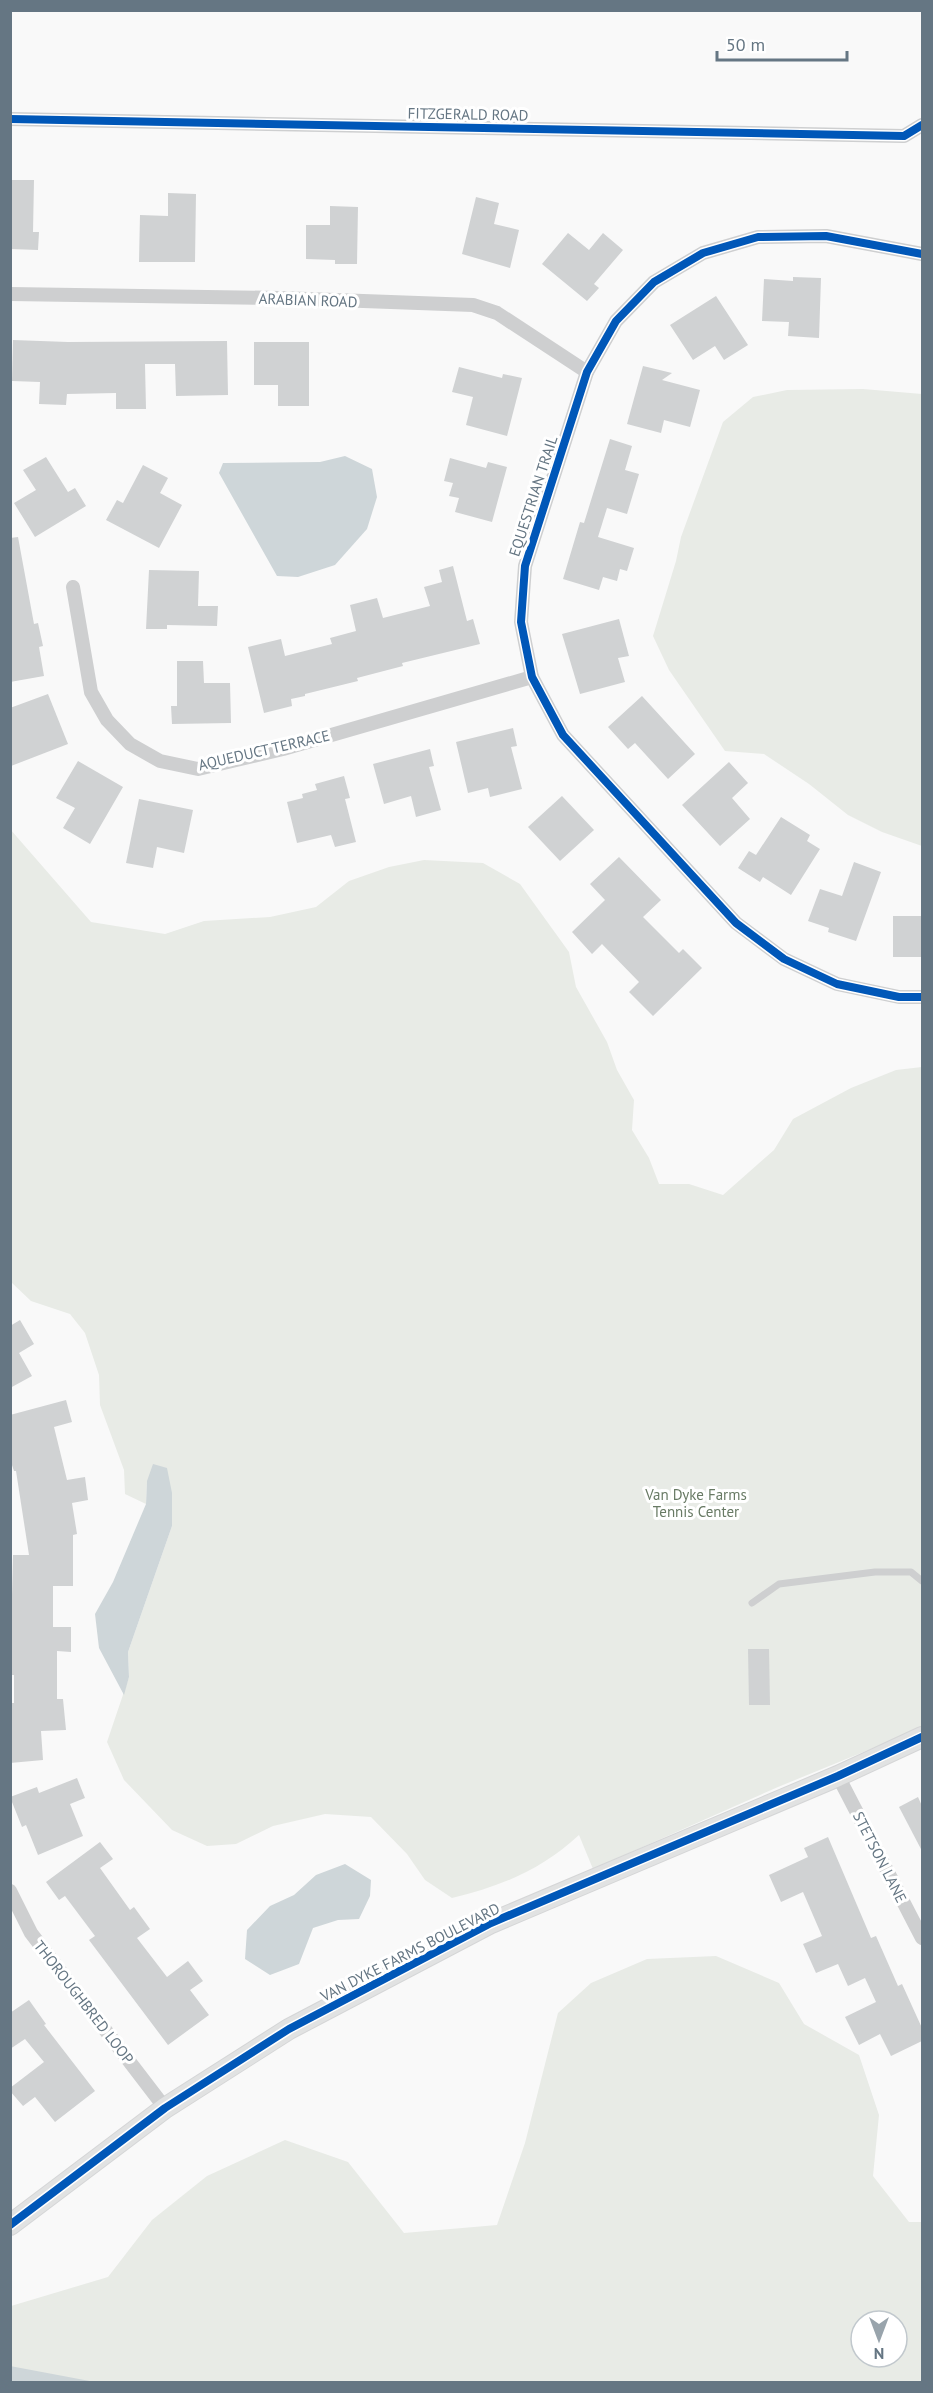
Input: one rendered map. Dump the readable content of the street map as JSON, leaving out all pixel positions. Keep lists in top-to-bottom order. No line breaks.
{"streets":{"street":["FITZGERALD ROAD","ARABIAN ROAD","EQUESTRIAN TRAIL","AQUEDUCT TERRACE","STETSON LANE","VAN DYKE FARMS BOULEVARD","THOROUGHBRED LOOP"]},"crossings":[["ARABIAN ROAD","EQUESTRIAN TRAIL"],["EQUESTRIAN TRAIL","AQUEDUCT TERRACE"],["STETSON LANE","VAN DYKE FARMS BOULEVARD"],["VAN DYKE FARMS BOULEVARD","THOROUGHBRED LOOP"]],"parks":["Van Dyke Farms Tennis Center"],"scale_bar":"50 m","north":"bottom"}
